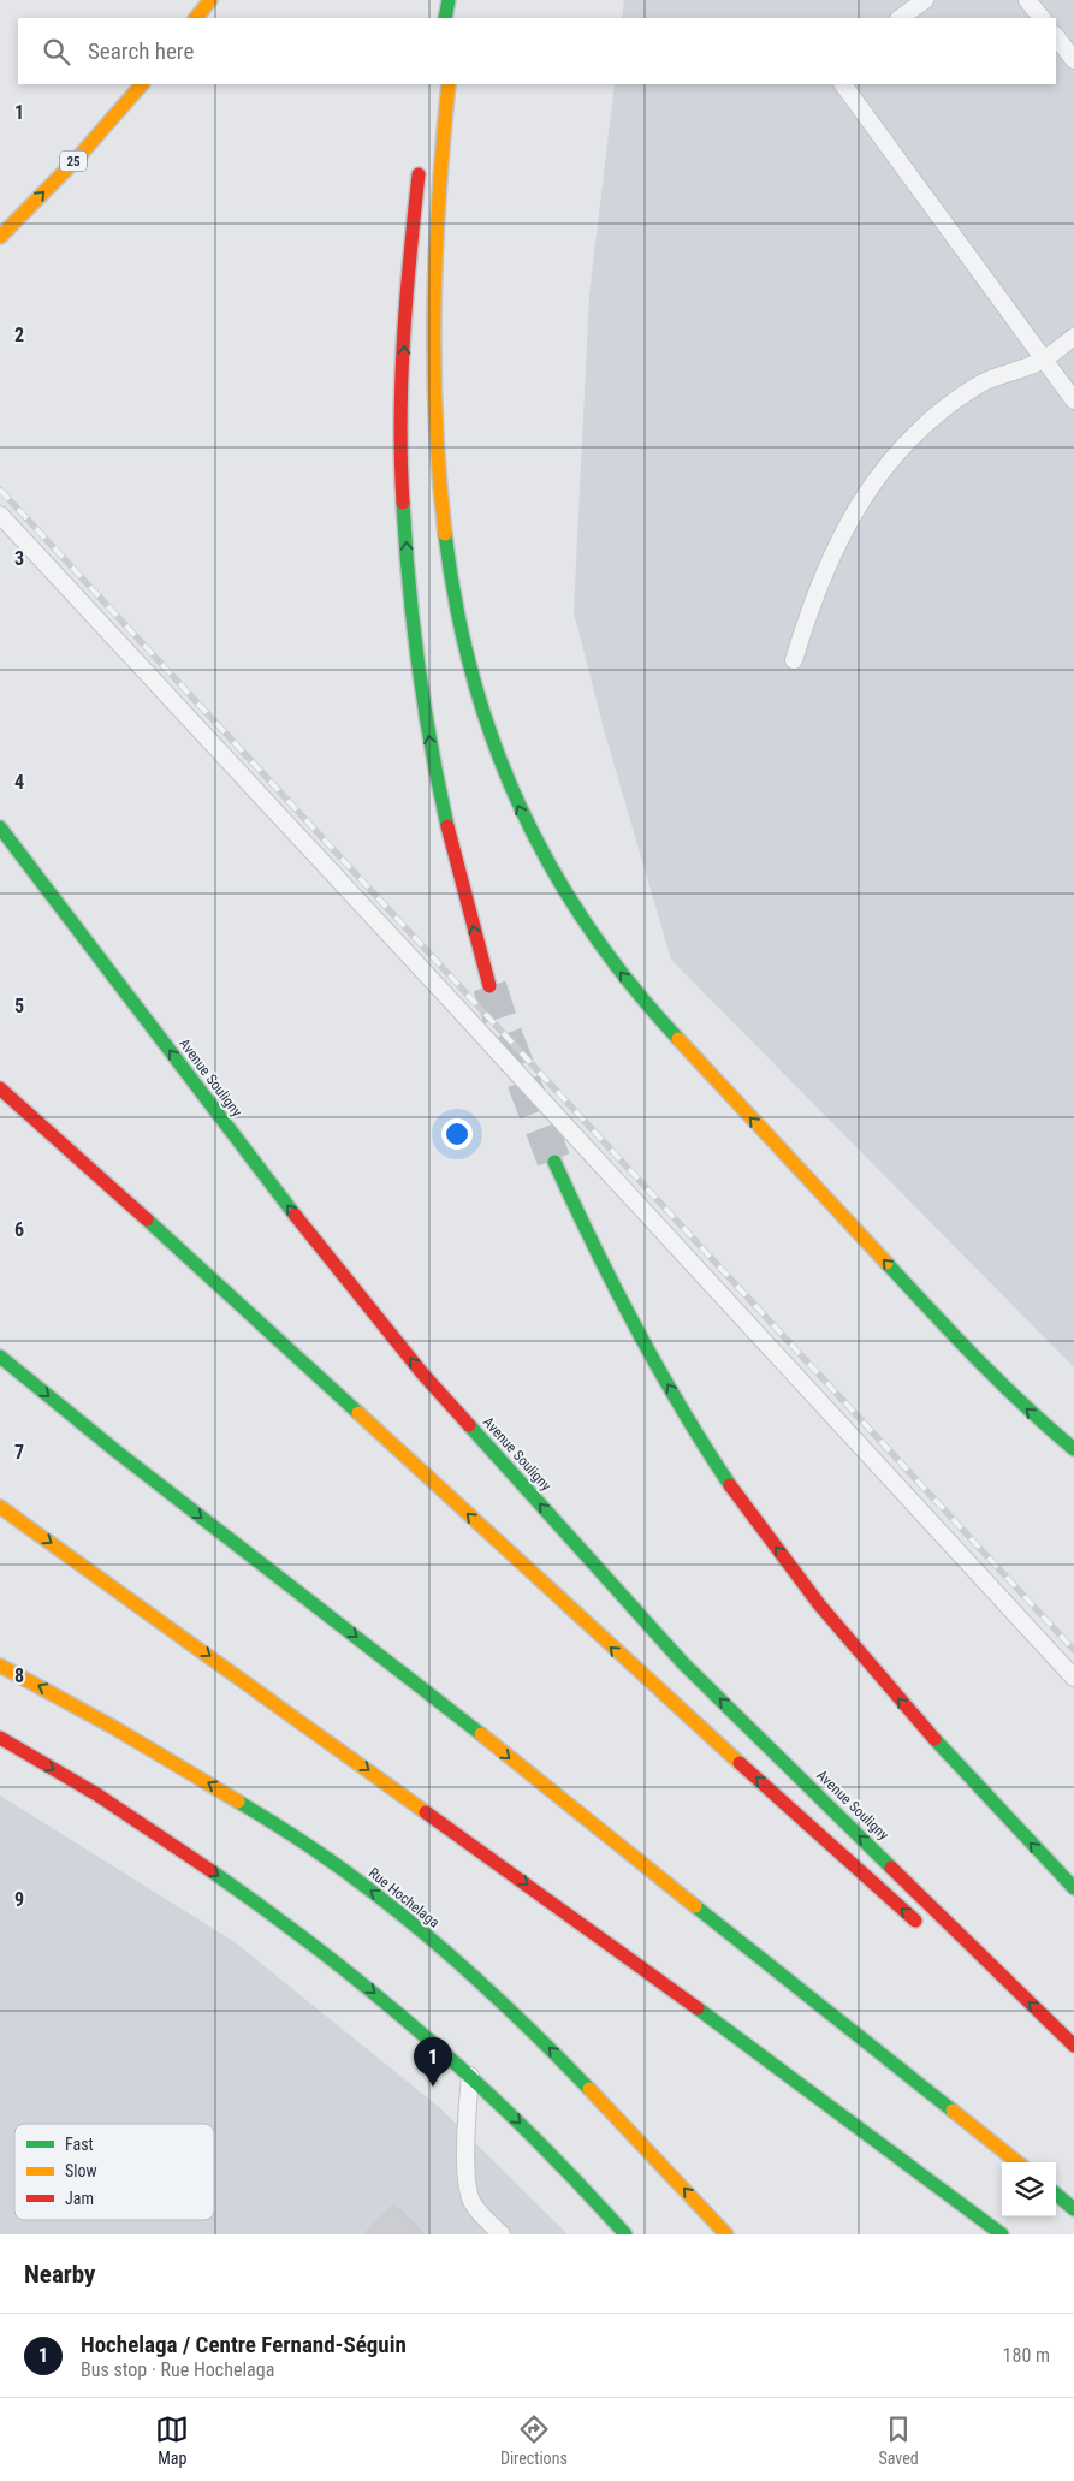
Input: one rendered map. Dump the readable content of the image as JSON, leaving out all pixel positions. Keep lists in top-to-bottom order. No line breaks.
{"streets":{"main road":["25","Avenue Souligny","Rue Hochelaga"]},"legend":["Fast","Slow","Jam"],"page":{"search":"Search here","pins":"1","heading":"Nearby","list":[{"mark":"1","name":"Hochelaga / Centre Fernand-Séguin","note":"Bus stop · Rue Hochelaga","value":"180 m"}],"nav":["Map","Directions","Saved"]},"grid":{"rows":["1","2","3","4","5","6","7","8","9"]}}
